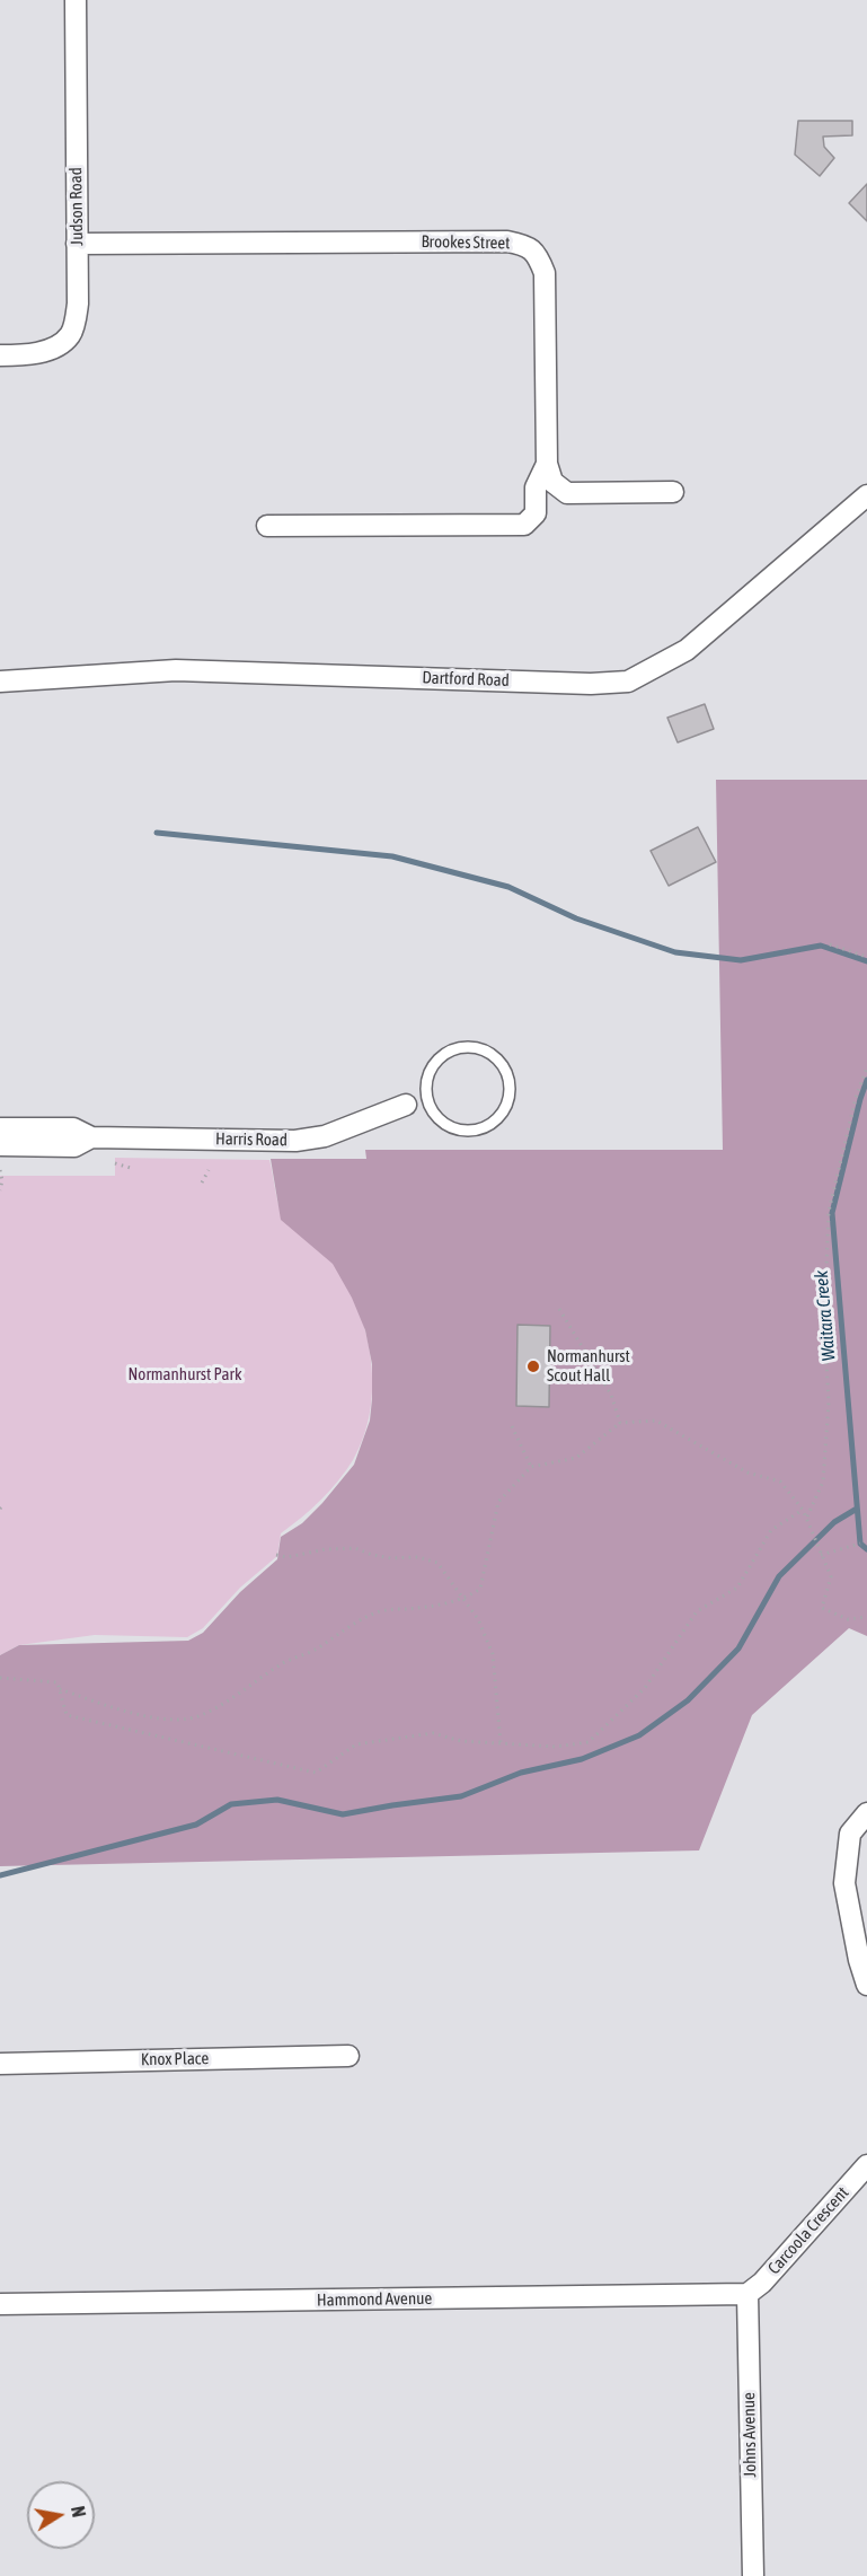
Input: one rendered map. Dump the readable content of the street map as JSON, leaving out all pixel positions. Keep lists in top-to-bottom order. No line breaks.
{"streets":{"street":["Judson Road","Brookes Street","Dartford Road","Harris Road","Knox Place","Carcoola Crescent","Hammond Avenue","Johns Avenue"]},"crossings":[["Judson Road","Brookes Street"],["Carcoola Crescent","Hammond Avenue"],["Carcoola Crescent","Johns Avenue"],["Hammond Avenue","Johns Avenue"]],"water":["Waitara Creek"],"parks":["Normanhurst Park"],"places":["Normanhurst Scout Hall"],"north":"right"}
